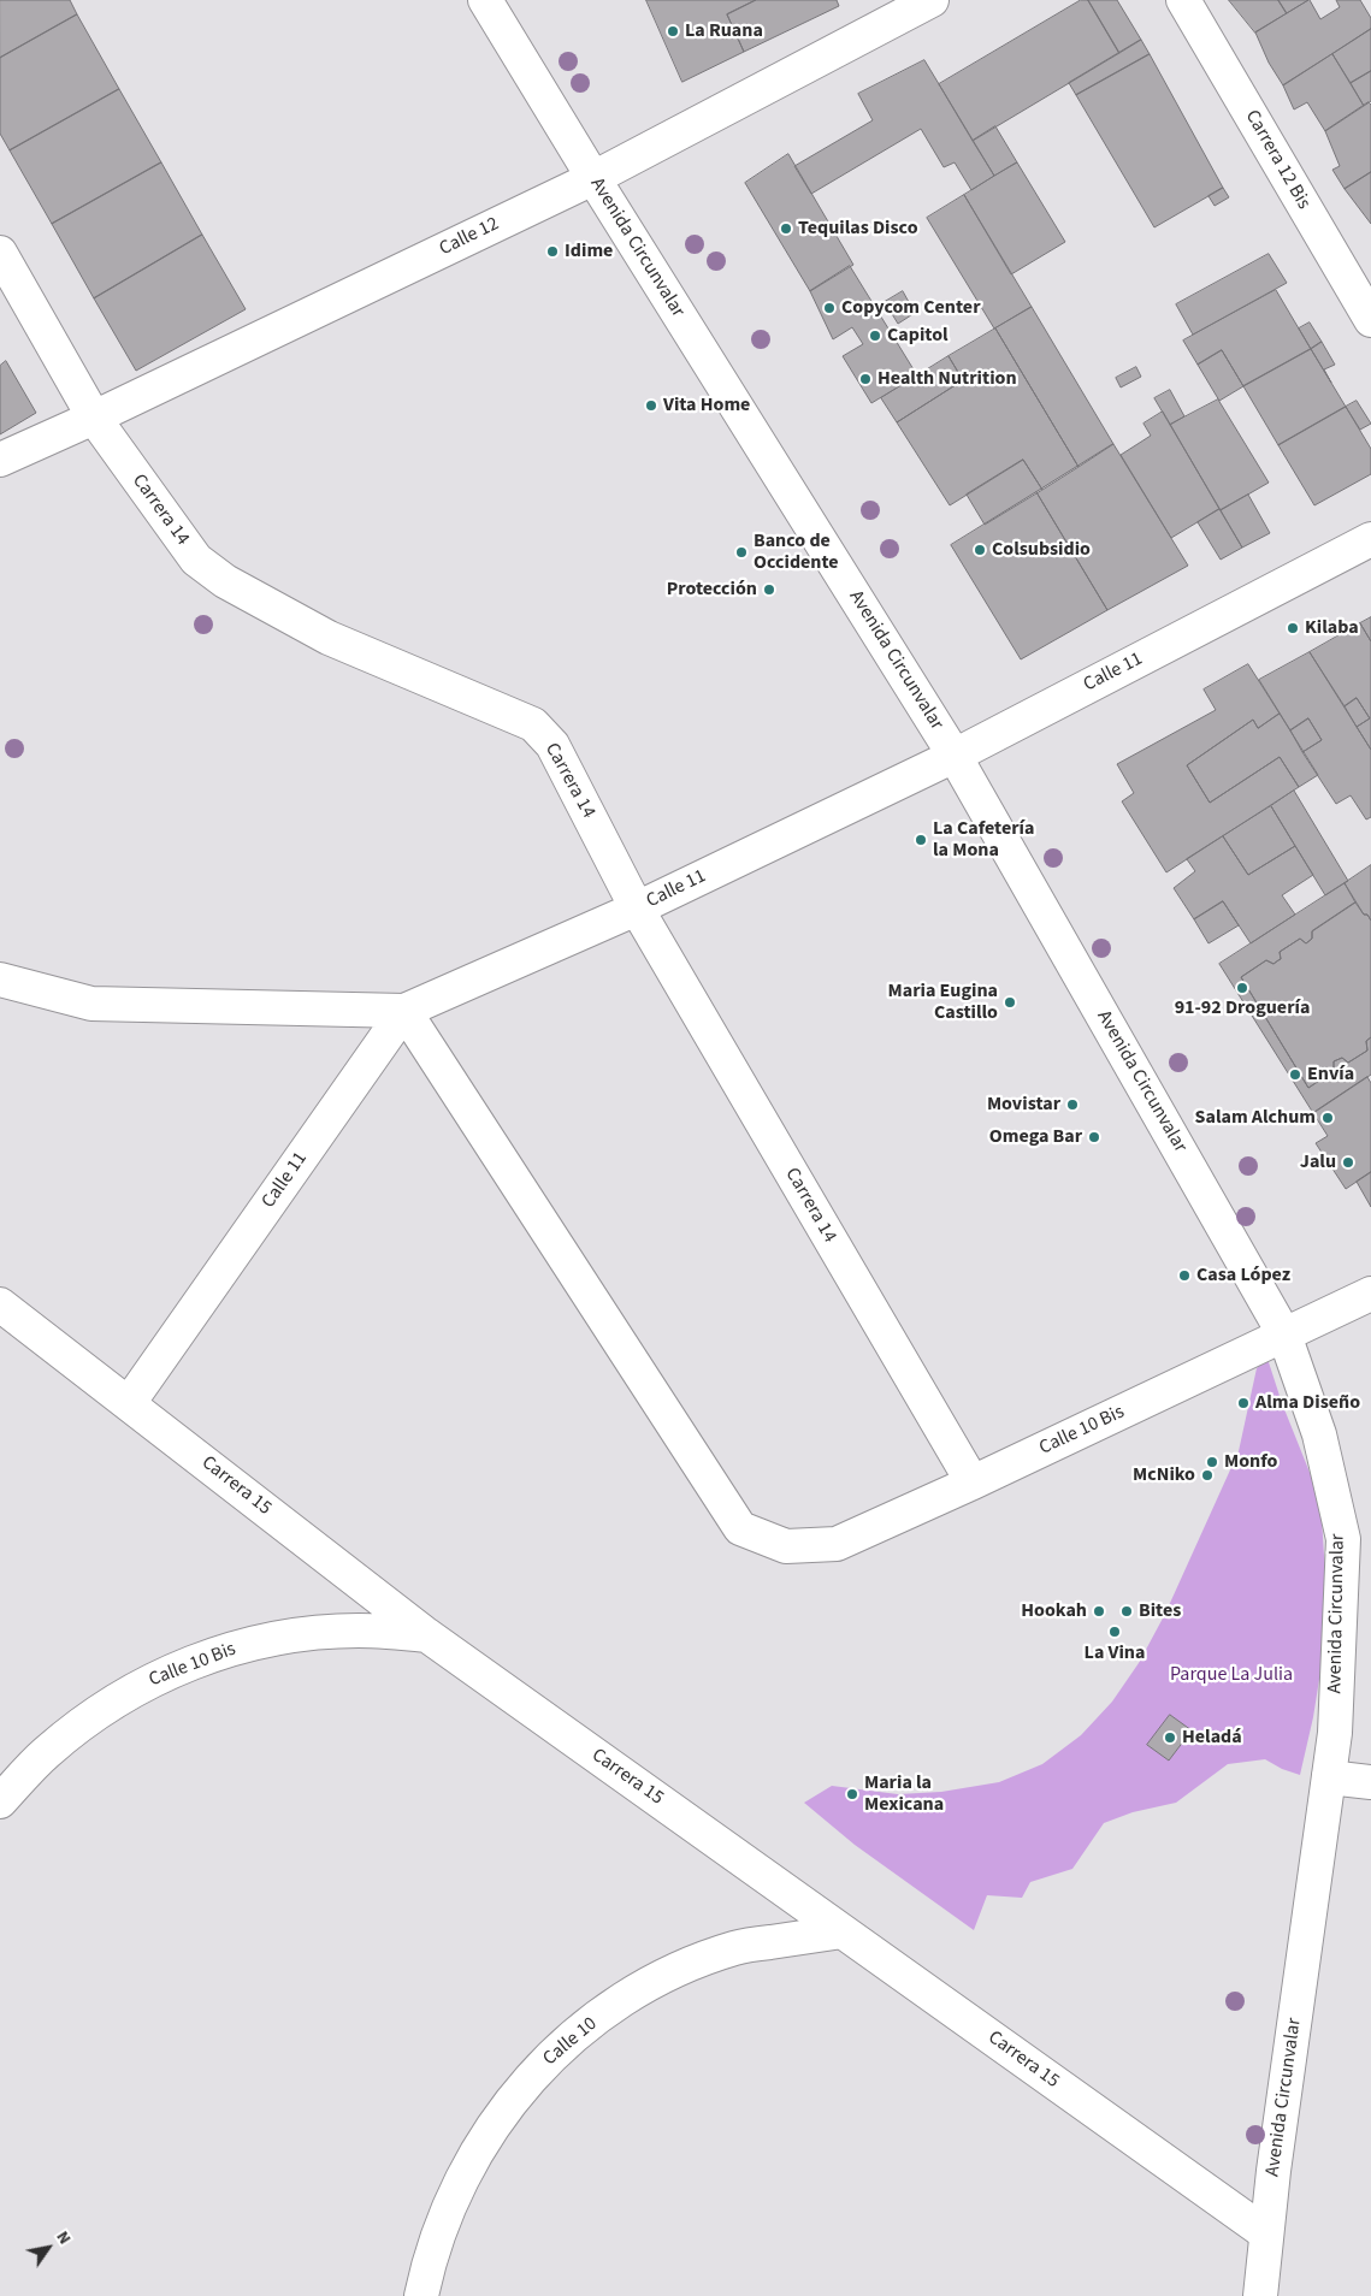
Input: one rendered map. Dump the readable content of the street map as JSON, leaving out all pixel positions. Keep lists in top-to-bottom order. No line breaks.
{"streets":{"street":["Carrera 12 Bis","Calle 12","Avenida Circunvalar","Carrera 14","Calle 11","Calle 10 Bis","Carrera 15","Calle 10"]},"crossings":[["Calle 12","Avenida Circunvalar"],["Calle 12","Carrera 14"],["Avenida Circunvalar","Calle 11"],["Avenida Circunvalar","Calle 10 Bis"],["Avenida Circunvalar","Carrera 15"],["Carrera 14","Calle 11"],["Carrera 14","Calle 10 Bis"],["Calle 11","Calle 10 Bis"],["Calle 11","Carrera 15"],["Calle 10 Bis","Carrera 15"],["Carrera 15","Calle 10"]],"parks":["Parque La Julia"],"places":["La Ruana","Tequilas Disco","Idime","Copycom Center","Capitol","Health Nutrition","Vita Home","Colsubsidio","Banco de Occidente","Protección","Kilaba","La Cafetería la Mona","91-92 Droguería","Maria Eugina Castillo","Envía","Movistar","Salam Alchum","Omega Bar","Jalu","Casa López","Alma Diseño","Monfo","McNiko","Hookah","Bites","La Vina","Heladá","Maria la Mexicana"],"north":"top right"}
